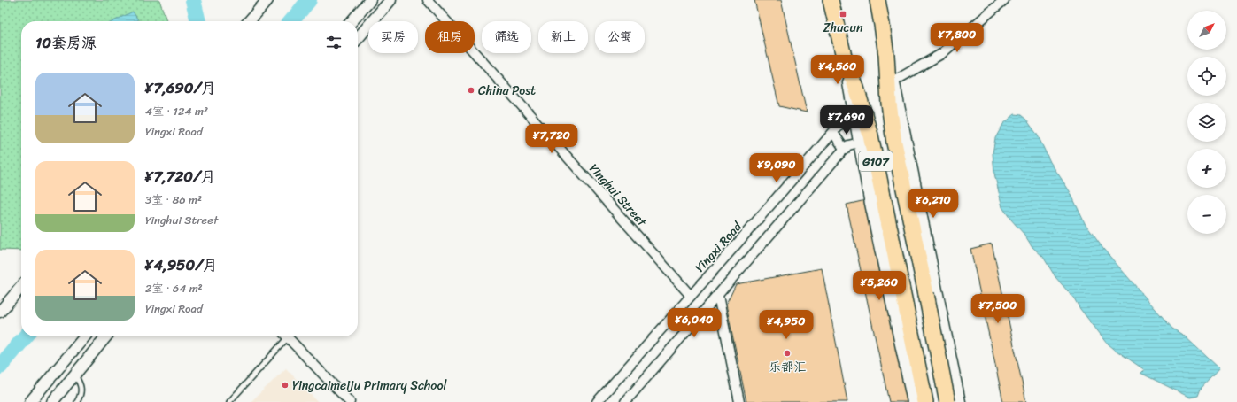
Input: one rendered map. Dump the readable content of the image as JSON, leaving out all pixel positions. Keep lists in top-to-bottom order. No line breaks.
{"streets":{"highway":["G107"],"street":["Yinghui Street","Yingxi Road"]},"crossings":[["Yinghui Street","Yingxi Road"]],"places":{"transit":["Zhucun"],"other":["China Post","乐都汇","Yingcaimeiju Primary School"]},"north":"top right","page":{"map_buttons":["+","−"],"chip":["买房","租房","筛选","新上","公寓"],"heading":"10套房源","price":["¥7,800","¥4,560","¥7,690","¥7,720","¥9,090","¥6,210","¥5,260","¥7,500","¥6,040","¥4,950"],"list":[{"name":"¥7,690/月","note":"4室 · 124 m² · Yingxi Road"},{"name":"¥7,720/月","note":"3室 · 86 m² · Yinghui Street"},{"name":"¥4,950/月","note":"2室 · 64 m² · Yingxi Road"}]}}
